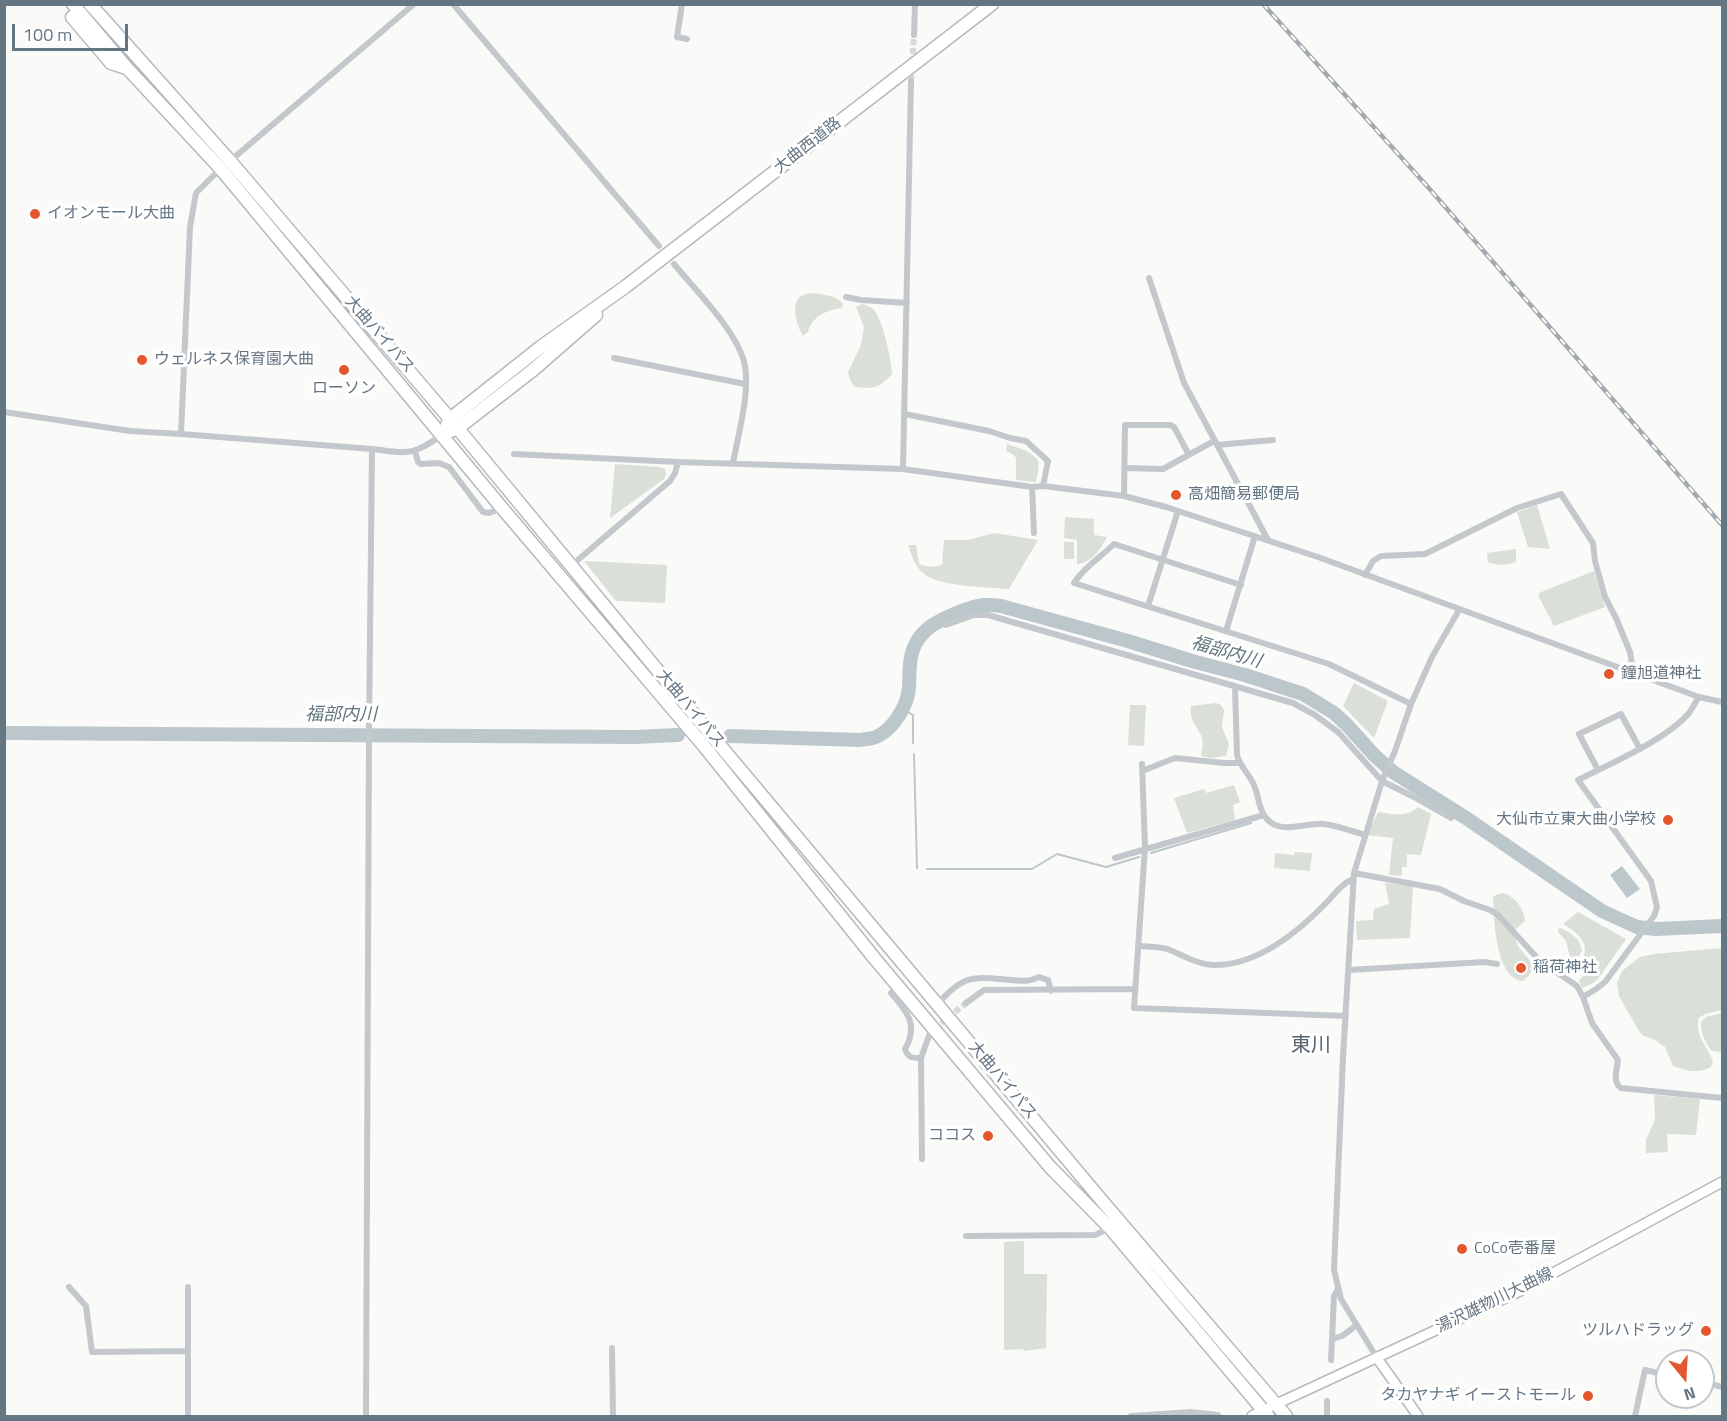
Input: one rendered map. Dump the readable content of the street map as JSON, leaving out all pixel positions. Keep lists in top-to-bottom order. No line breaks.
{"streets":{"highway":["大曲西道路","大曲バイパス"],"main road":["湯沢雄物川大曲線"]},"crossings":[["大曲西道路","大曲バイパス"],["大曲バイパス","湯沢雄物川大曲線"]],"districts":["東川"],"water":["福部内川"],"places":["イオンモール大曲","ウェルネス保育園大曲","ローソン","高畑簡易郵便局","鐘旭道神社","大仙市立東大曲小学校","稲荷神社","ココス","CoCo壱番屋","ツルハドラッグ","タカヤナギ イーストモール"],"scale_bar":"100 m","north":"bottom"}
